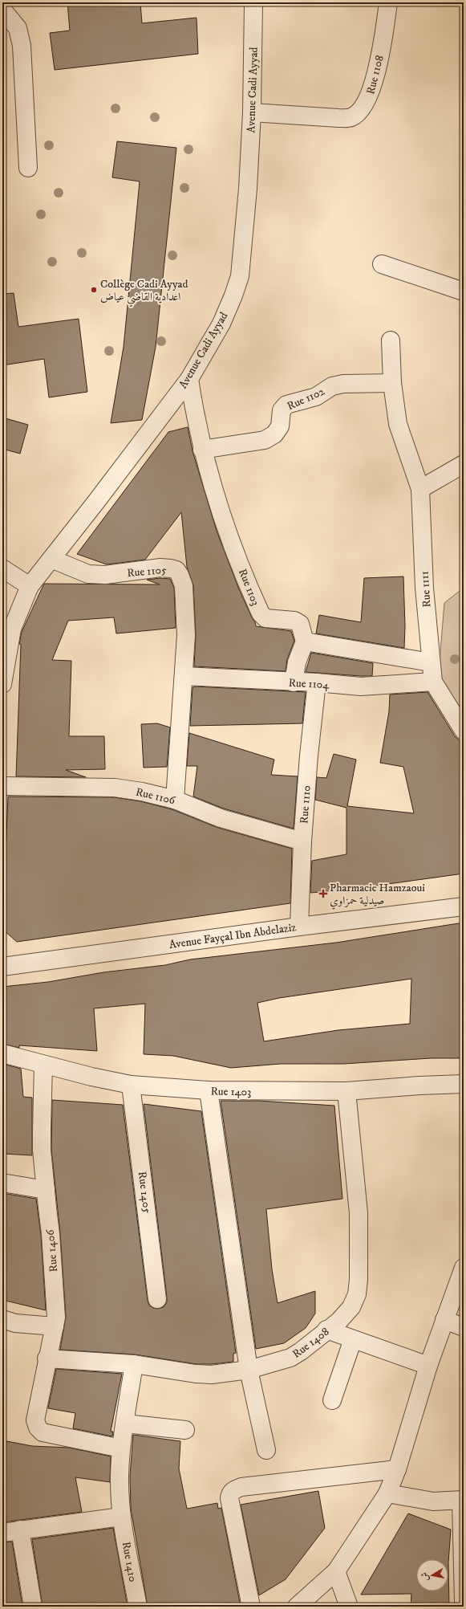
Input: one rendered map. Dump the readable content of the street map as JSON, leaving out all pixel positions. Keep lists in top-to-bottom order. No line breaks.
{"streets":{"street":["Rue 1108","Avenue Cadi Ayyad","Rue 1102","Rue 1105","Rue 1103","Rue 1111","Rue 1104","Rue 1106","Rue 1110","Avenue Fayçal Ibn Abdelaziz","Rue 1403","Rue 1405","Rue 1406","Rue 1408","Rue 1410"]},"crossings":[["Rue 1108","Avenue Cadi Ayyad"],["Avenue Cadi Ayyad","Rue 1105"],["Avenue Cadi Ayyad","Rue 1103"],["Rue 1102","Rue 1103"],["Rue 1105","Rue 1104"],["Rue 1111","Rue 1104"],["Rue 1104","Rue 1110"],["Rue 1106","Rue 1110"],["Rue 1110","Avenue Fayçal Ibn Abdelaziz"],["Rue 1403","Rue 1405"],["Rue 1403","Rue 1406"],["Rue 1403","Rue 1408"],["Rue 1406","Rue 1408"],["Rue 1406","Rue 1410"],["Rue 1408","Rue 1410"]],"places":{"other":["Collège Cadi Ayyad اعدادية القاضي عياض"],"health":["Pharmacie Hamzaoui صيدلية حمزاوي"]},"north":"left"}
